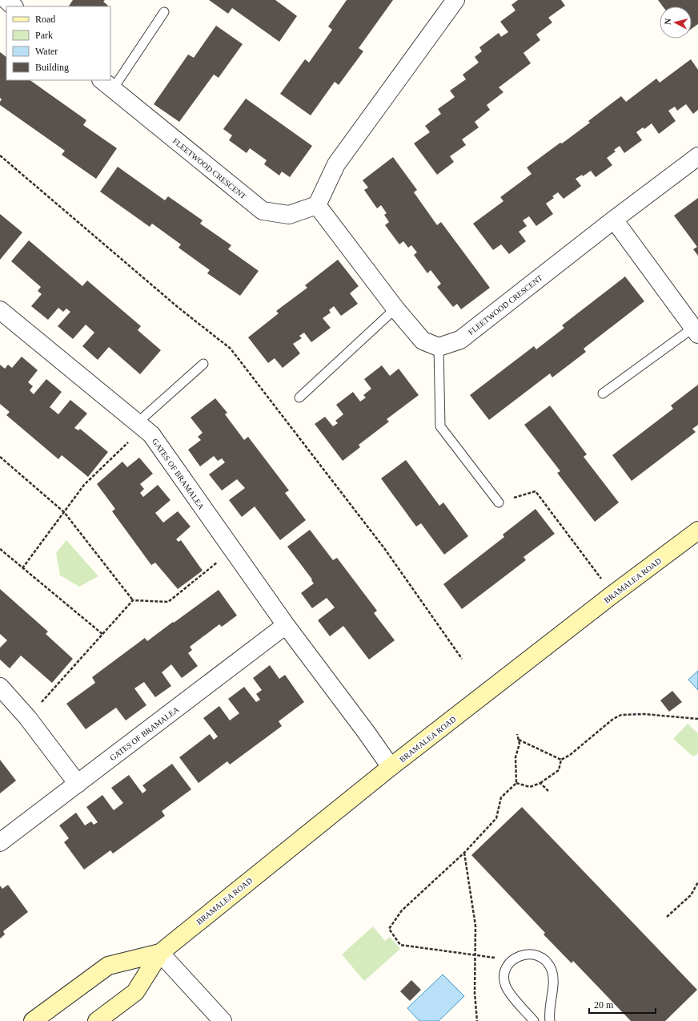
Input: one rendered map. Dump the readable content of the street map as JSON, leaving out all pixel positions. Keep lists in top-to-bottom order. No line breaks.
{"streets":{"main road":["BRAMALEA ROAD"],"street":["FLEETWOOD CRESCENT","GATES OF BRAMALEA"]},"crossings":[["GATES OF BRAMALEA","BRAMALEA ROAD"]],"legend":["Road","Park","Water","Building"],"scale_bar":"20 m","north":"left"}
